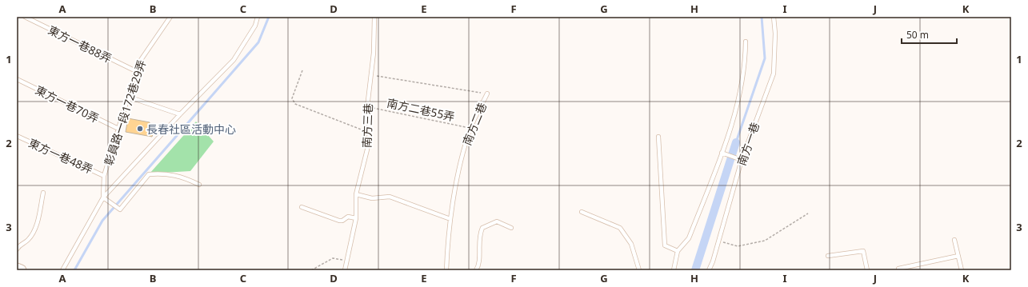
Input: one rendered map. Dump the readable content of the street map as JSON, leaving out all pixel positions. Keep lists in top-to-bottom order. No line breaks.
{"streets":{"lane":["東方一巷88弄","東方一巷70弄","彰員路一段172巷29弄","南方二巷","南方三巷","南方一巷","東方一巷48弄"],"path":["南方二巷55弄"]},"crossings":[["東方一巷88弄","彰員路一段172巷29弄"],["東方一巷70弄","彰員路一段172巷29弄"],["南方二巷55弄","南方二巷"],["南方二巷55弄","南方三巷"],["彰員路一段172巷29弄","東方一巷48弄"],["南方二巷","南方三巷"]],"places":["長春社區活動中心"],"scale_bar":"50 m","grid":{"columns":["A","B","C","D","E","F","G","H","I","J","K"],"rows":["1","2","3"]}}
